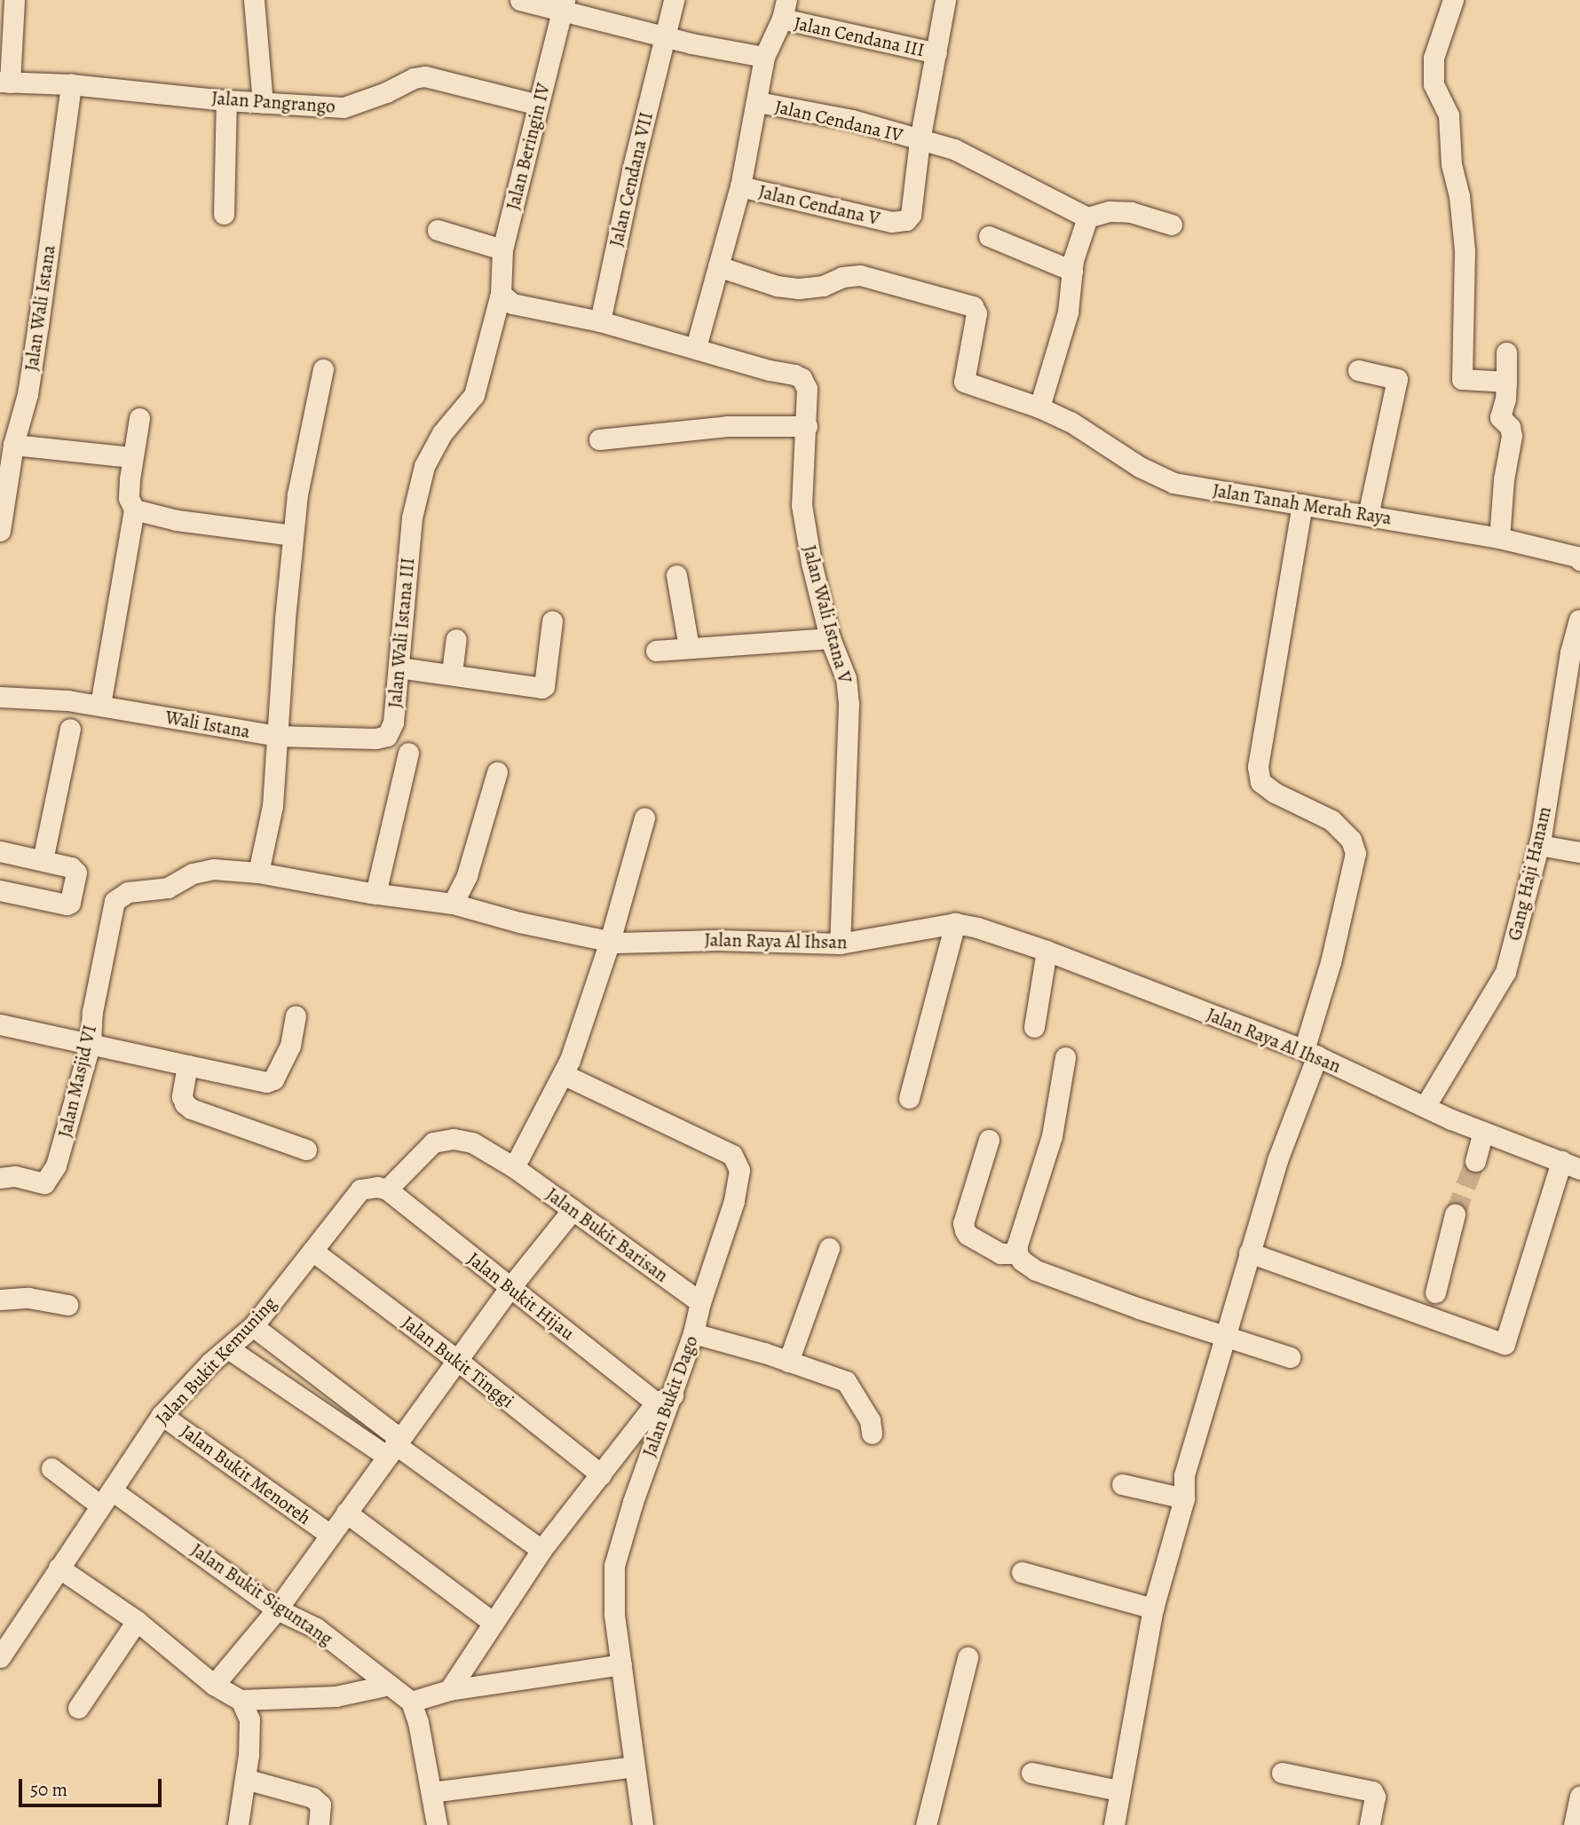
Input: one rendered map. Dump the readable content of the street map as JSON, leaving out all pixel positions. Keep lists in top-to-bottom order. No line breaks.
{"streets":{"street":["Jalan Cendana III","Jalan Pangrango","Jalan Cendana IV","Jalan Beringin IV","Jalan Cendana VII","Jalan Cendana V","Jalan Wali Istana","Jalan Tanah Merah Raya","Jalan Wali Istana V","Jalan Wali Istana III","Wali Istana","Gang Haji Hanam","Jalan Raya Al Ihsan","Jalan Masjid VI","Jalan Bukit Barisan","Jalan Bukit Hijau","Jalan Bukit Kemuning","Jalan Bukit Tinggi","Jalan Bukit Dago","Jalan Bukit Menoreh","Jalan Bukit Siguntang"]},"crossings":[["Jalan Pangrango","Jalan Beringin IV"],["Jalan Pangrango","Jalan Wali Istana"],["Jalan Cendana IV","Jalan Cendana V"],["Jalan Beringin IV","Jalan Wali Istana V"],["Jalan Beringin IV","Jalan Wali Istana III"],["Jalan Cendana VII","Jalan Wali Istana V"],["Jalan Wali Istana V","Jalan Wali Istana III"],["Jalan Wali Istana V","Jalan Raya Al Ihsan"],["Jalan Wali Istana III","Wali Istana"],["Gang Haji Hanam","Jalan Raya Al Ihsan"],["Jalan Raya Al Ihsan","Jalan Masjid VI"],["Jalan Bukit Barisan","Jalan Bukit Dago"],["Jalan Bukit Hijau","Jalan Bukit Kemuning"],["Jalan Bukit Hijau","Jalan Bukit Dago"],["Jalan Bukit Kemuning","Jalan Bukit Tinggi"],["Jalan Bukit Kemuning","Jalan Bukit Menoreh"],["Jalan Bukit Kemuning","Jalan Bukit Siguntang"]],"scale_bar":"50 m"}
